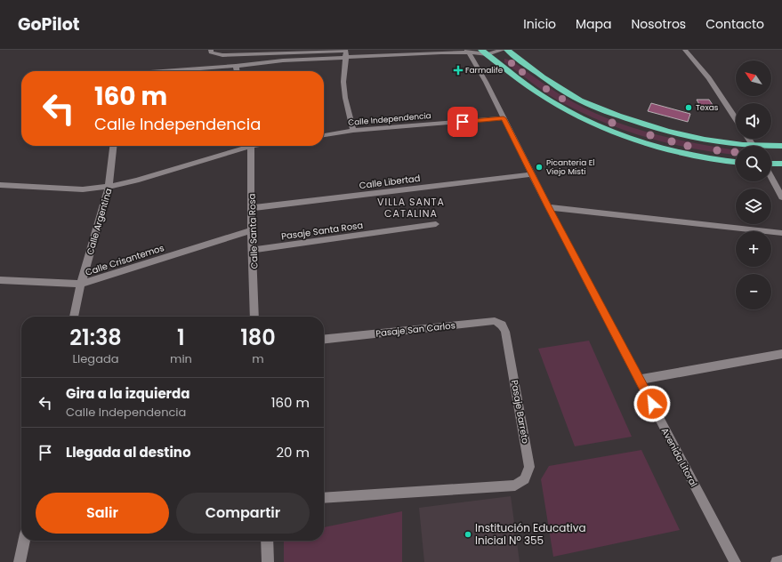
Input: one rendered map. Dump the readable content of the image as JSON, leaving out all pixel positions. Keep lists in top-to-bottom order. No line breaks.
{"streets":{"street":["Calle Independencia","Calle Libertad","Calle Argentina","Pasaje Santa Rosa","Calle Santa Rosa","Calle Crisantemos","Pasaje San Carlos","Pasaje Barreto","Avenida Litoral"]},"crossings":[["Calle Independencia","Avenida Litoral"],["Calle Libertad","Calle Santa Rosa"],["Calle Libertad","Avenida Litoral"],["Calle Argentina","Calle Crisantemos"],["Pasaje Santa Rosa","Calle Santa Rosa"],["Calle Santa Rosa","Calle Crisantemos"],["Pasaje San Carlos","Pasaje Barreto"]],"districts":["VILLA SANTA CATALINA"],"places":{"health":["Farmalife"],"other":["Texas","Picanteria El Viejo Misti","Institución Educativa Inicial Nº 355"]},"north":"top left","page":{"header":"GoPilot","nav":["Inicio","Mapa","Nosotros","Contacto"],"map_buttons":["+","−"],"turn":["160 m","Calle Independencia"],"eta":["21:38","Llegada","1","min","180","m"],"list":[{"name":"Gira a la izquierda","note":"Calle Independencia","value":"160 m"},{"name":"Llegada al destino","value":"20 m"}],"buttons":["Salir","Compartir"]}}
